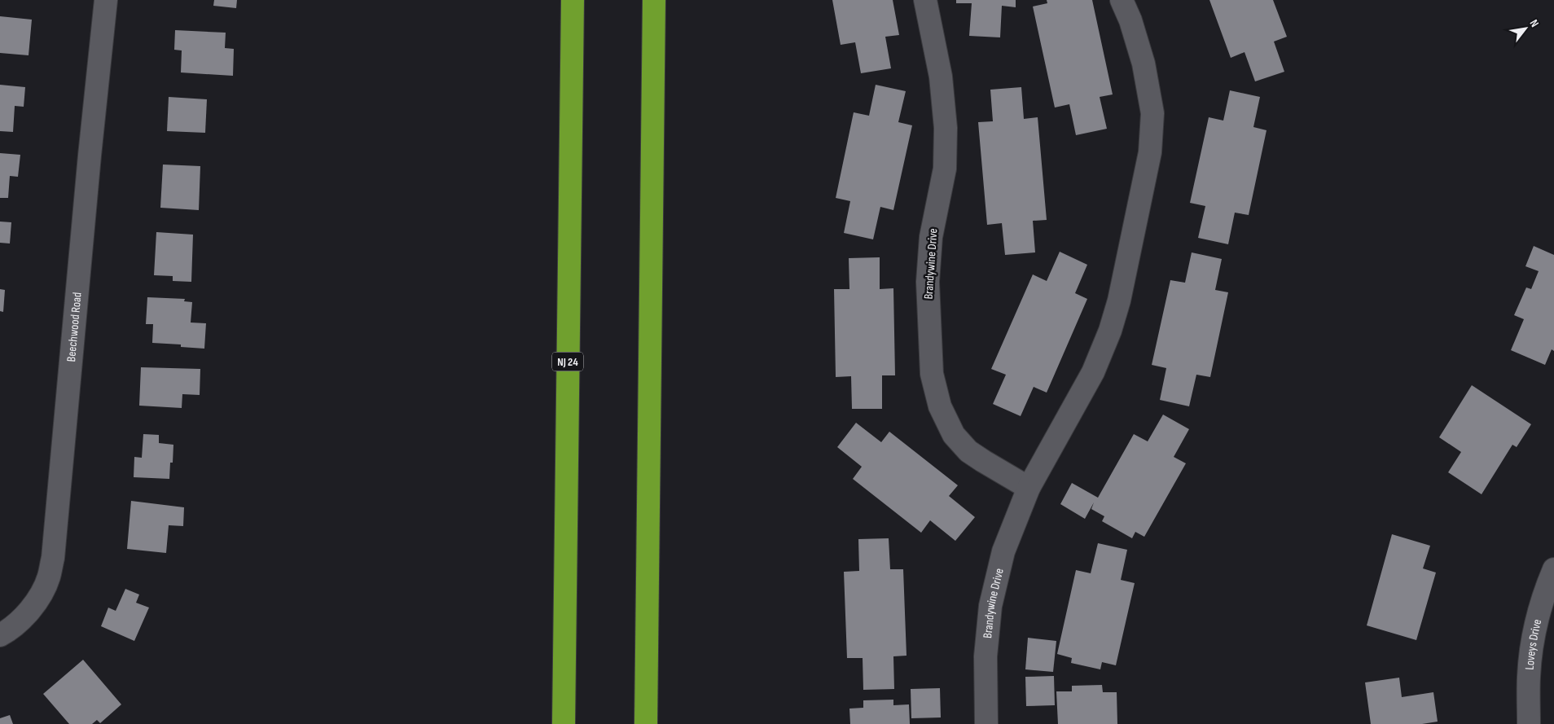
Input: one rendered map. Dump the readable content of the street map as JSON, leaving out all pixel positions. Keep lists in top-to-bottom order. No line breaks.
{"streets":{"highway":["NJ 24"],"street":["Brandywine Drive","Beechwood Road","Loveys Drive"]},"north":"top right"}
